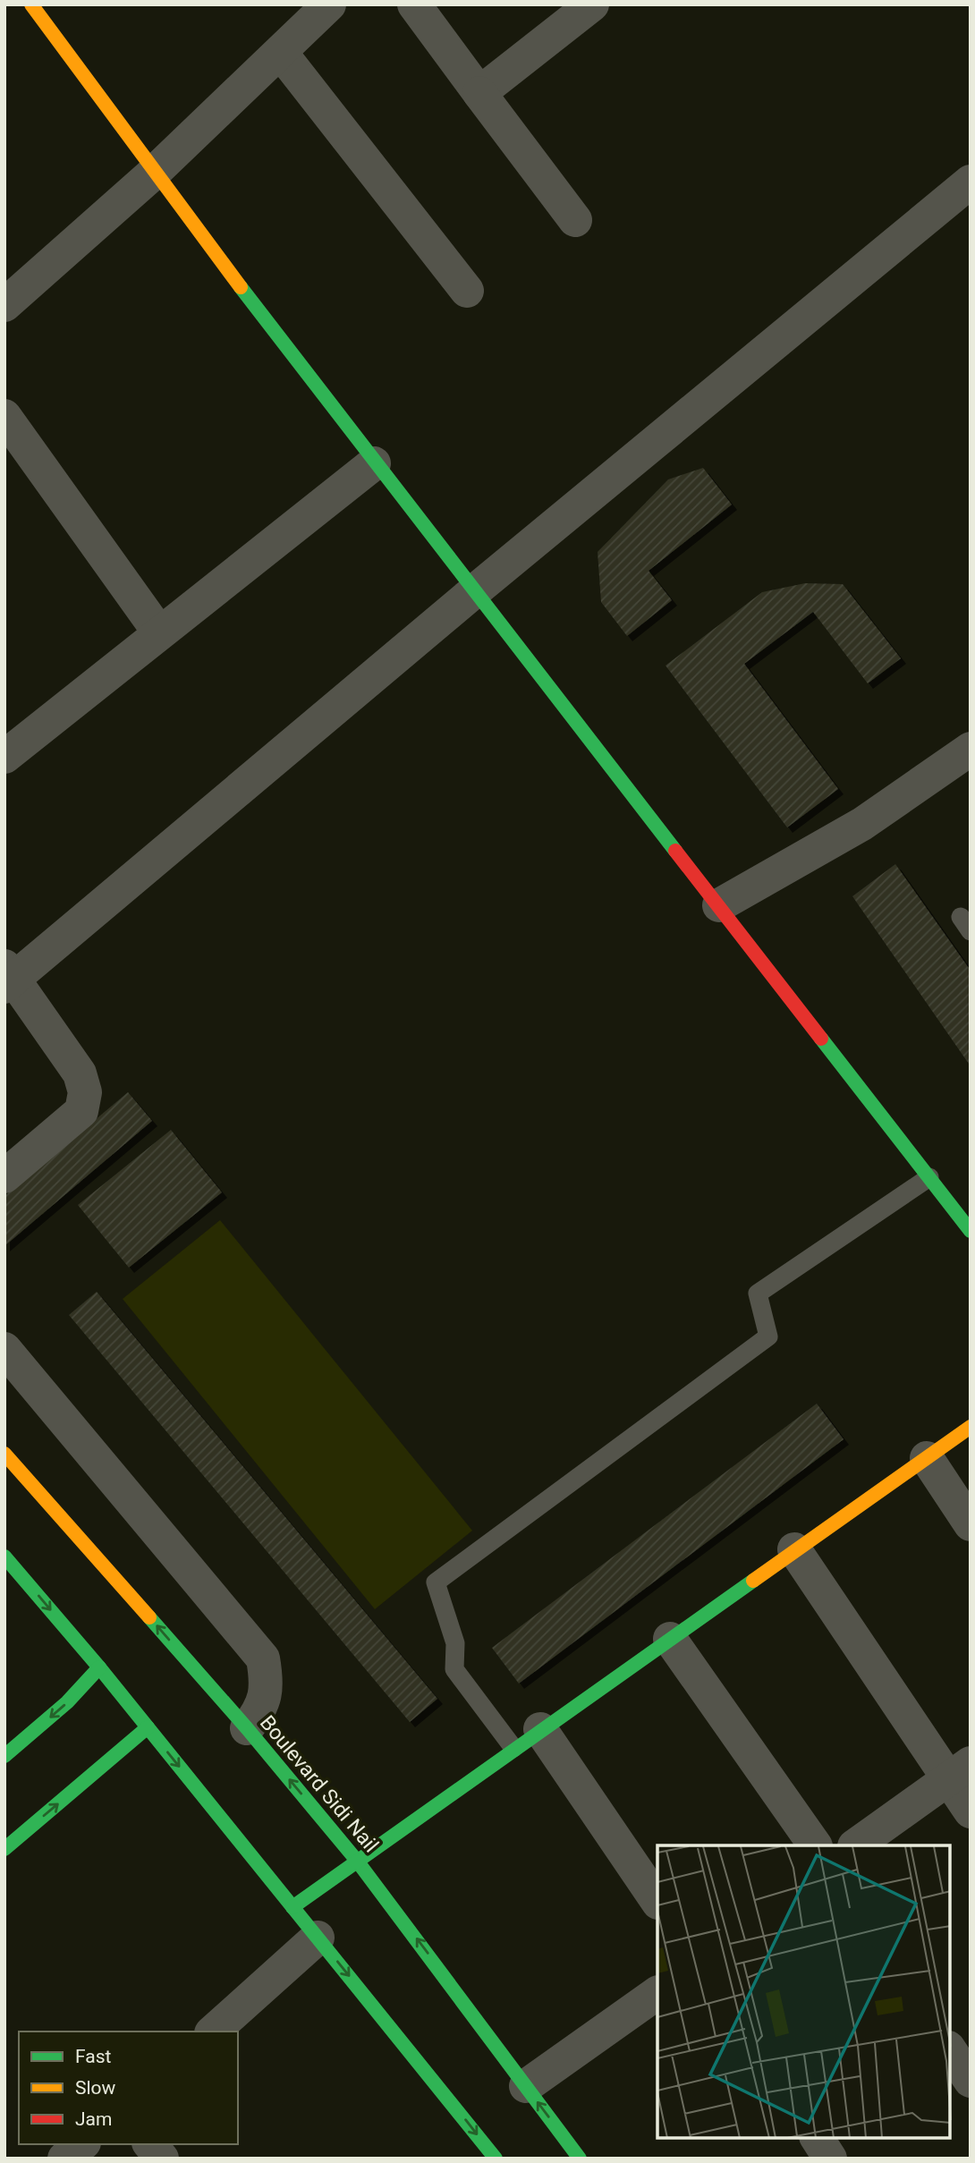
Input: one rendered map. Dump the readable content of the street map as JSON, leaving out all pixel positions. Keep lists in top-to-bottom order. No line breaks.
{"streets":{"street":["Boulevard Sidi Nail"]},"legend":["Fast","Slow","Jam"]}
